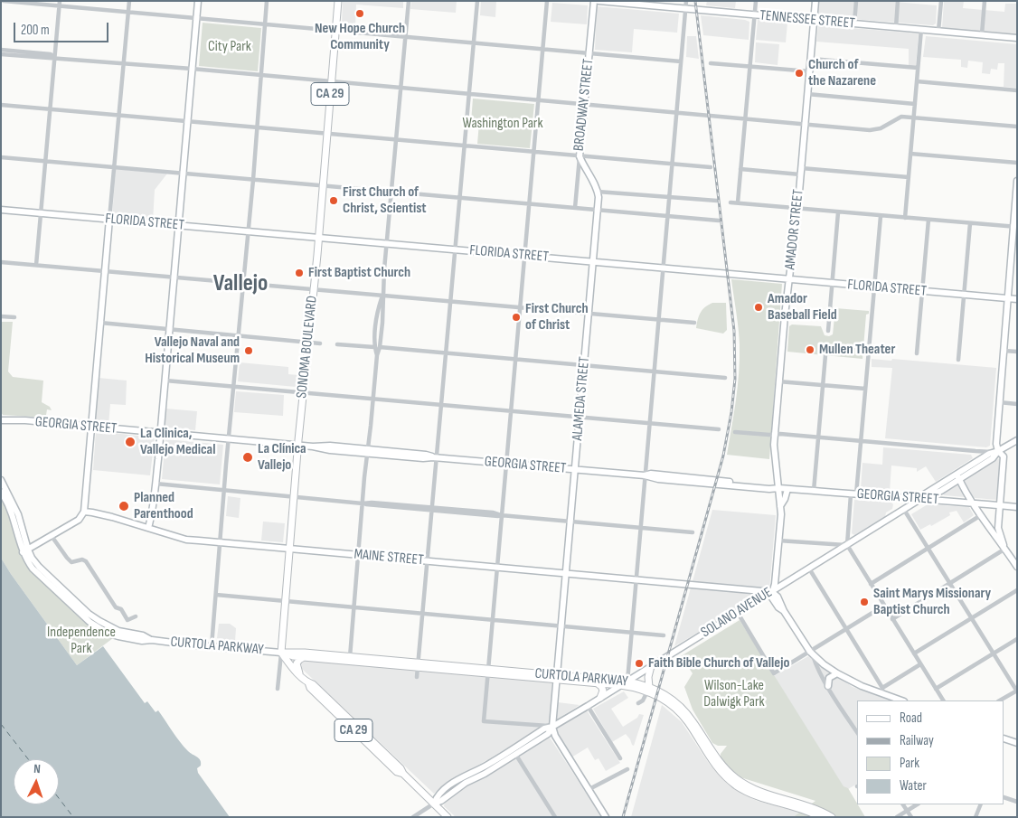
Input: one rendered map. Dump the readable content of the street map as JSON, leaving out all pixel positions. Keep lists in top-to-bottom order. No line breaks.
{"streets":{"main road":["TENNESSEE STREET","CA 29","BROADWAY STREET","FLORIDA STREET","AMADOR STREET","SONOMA BOULEVARD","ALAMEDA STREET","GEORGIA STREET","MAINE STREET","SOLANO AVENUE","CURTOLA PARKWAY"]},"crossings":[["TENNESSEE STREET","AMADOR STREET"],["CA 29","SONOMA BOULEVARD"],["CA 29","SOLANO AVENUE"],["CA 29","CURTOLA PARKWAY"],["BROADWAY STREET","ALAMEDA STREET"],["FLORIDA STREET","AMADOR STREET"],["FLORIDA STREET","SONOMA BOULEVARD"],["FLORIDA STREET","ALAMEDA STREET"],["AMADOR STREET","GEORGIA STREET"],["AMADOR STREET","MAINE STREET"],["AMADOR STREET","SOLANO AVENUE"],["SONOMA BOULEVARD","GEORGIA STREET"],["SONOMA BOULEVARD","MAINE STREET"],["SONOMA BOULEVARD","CURTOLA PARKWAY"],["ALAMEDA STREET","GEORGIA STREET"],["ALAMEDA STREET","MAINE STREET"],["ALAMEDA STREET","SOLANO AVENUE"],["ALAMEDA STREET","CURTOLA PARKWAY"],["GEORGIA STREET","SOLANO AVENUE"],["MAINE STREET","SOLANO AVENUE"],["SOLANO AVENUE","CURTOLA PARKWAY"]],"districts":["Vallejo"],"parks":["City Park","Washington Park","Independence Park","Wilson-Lake Dalwigk Park"],"places":["New Hope Church Community","Church of the Nazarene","First Church of Christ, Scientist","First Baptist Church","Amador Baseball Field","First Church of Christ","Mullen Theater","Vallejo Naval and Historical Museum","La Clinica, Vallejo Medical","La Clínica Vallejo","Planned Parenthood","Saint Marys Missionary Baptist Church","Faith Bible Church of Vallejo"],"legend":["Road","Railway","Park","Water"],"scale_bar":"200 m","north":"top"}
